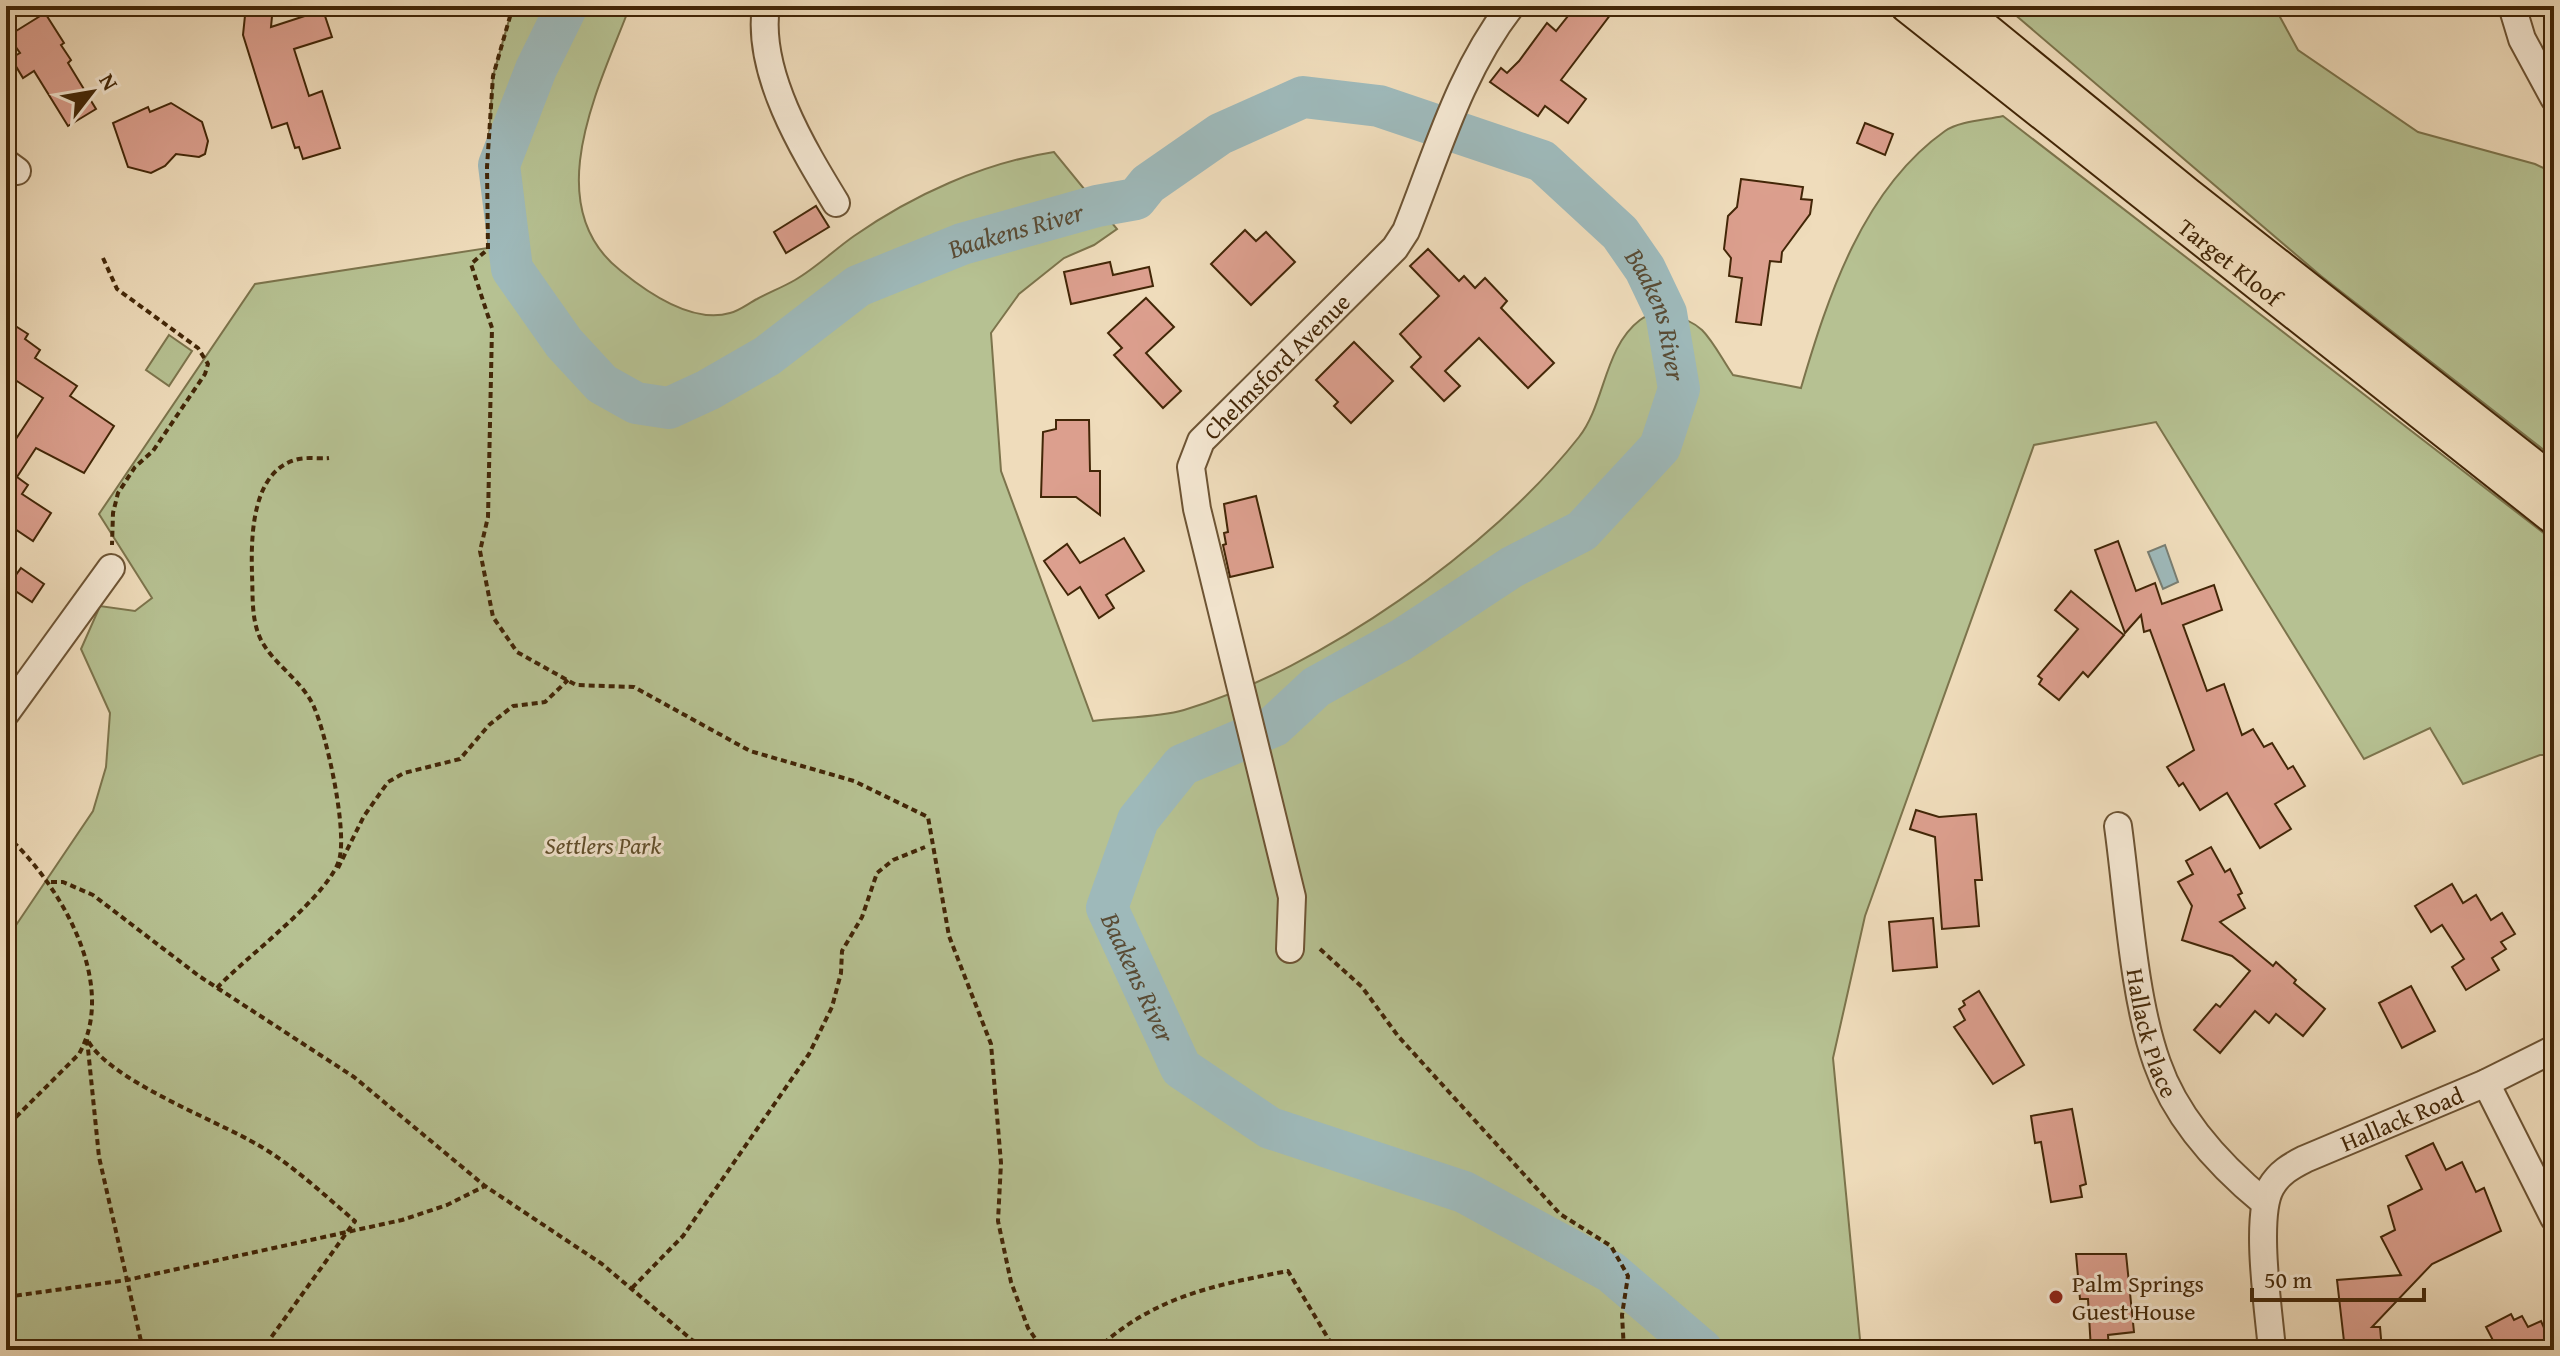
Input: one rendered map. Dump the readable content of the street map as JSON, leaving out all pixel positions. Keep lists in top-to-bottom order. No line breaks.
{"streets":{"main road":["Target Kloof"],"street":["Chelmsford Avenue","Hallack Place","Hallack Road"]},"crossings":[["Hallack Place","Hallack Road"]],"water":["Baakens River"],"parks":["Settlers Park"],"places":["Palm Springs Guest House"],"scale_bar":"50 m","north":"top right"}
